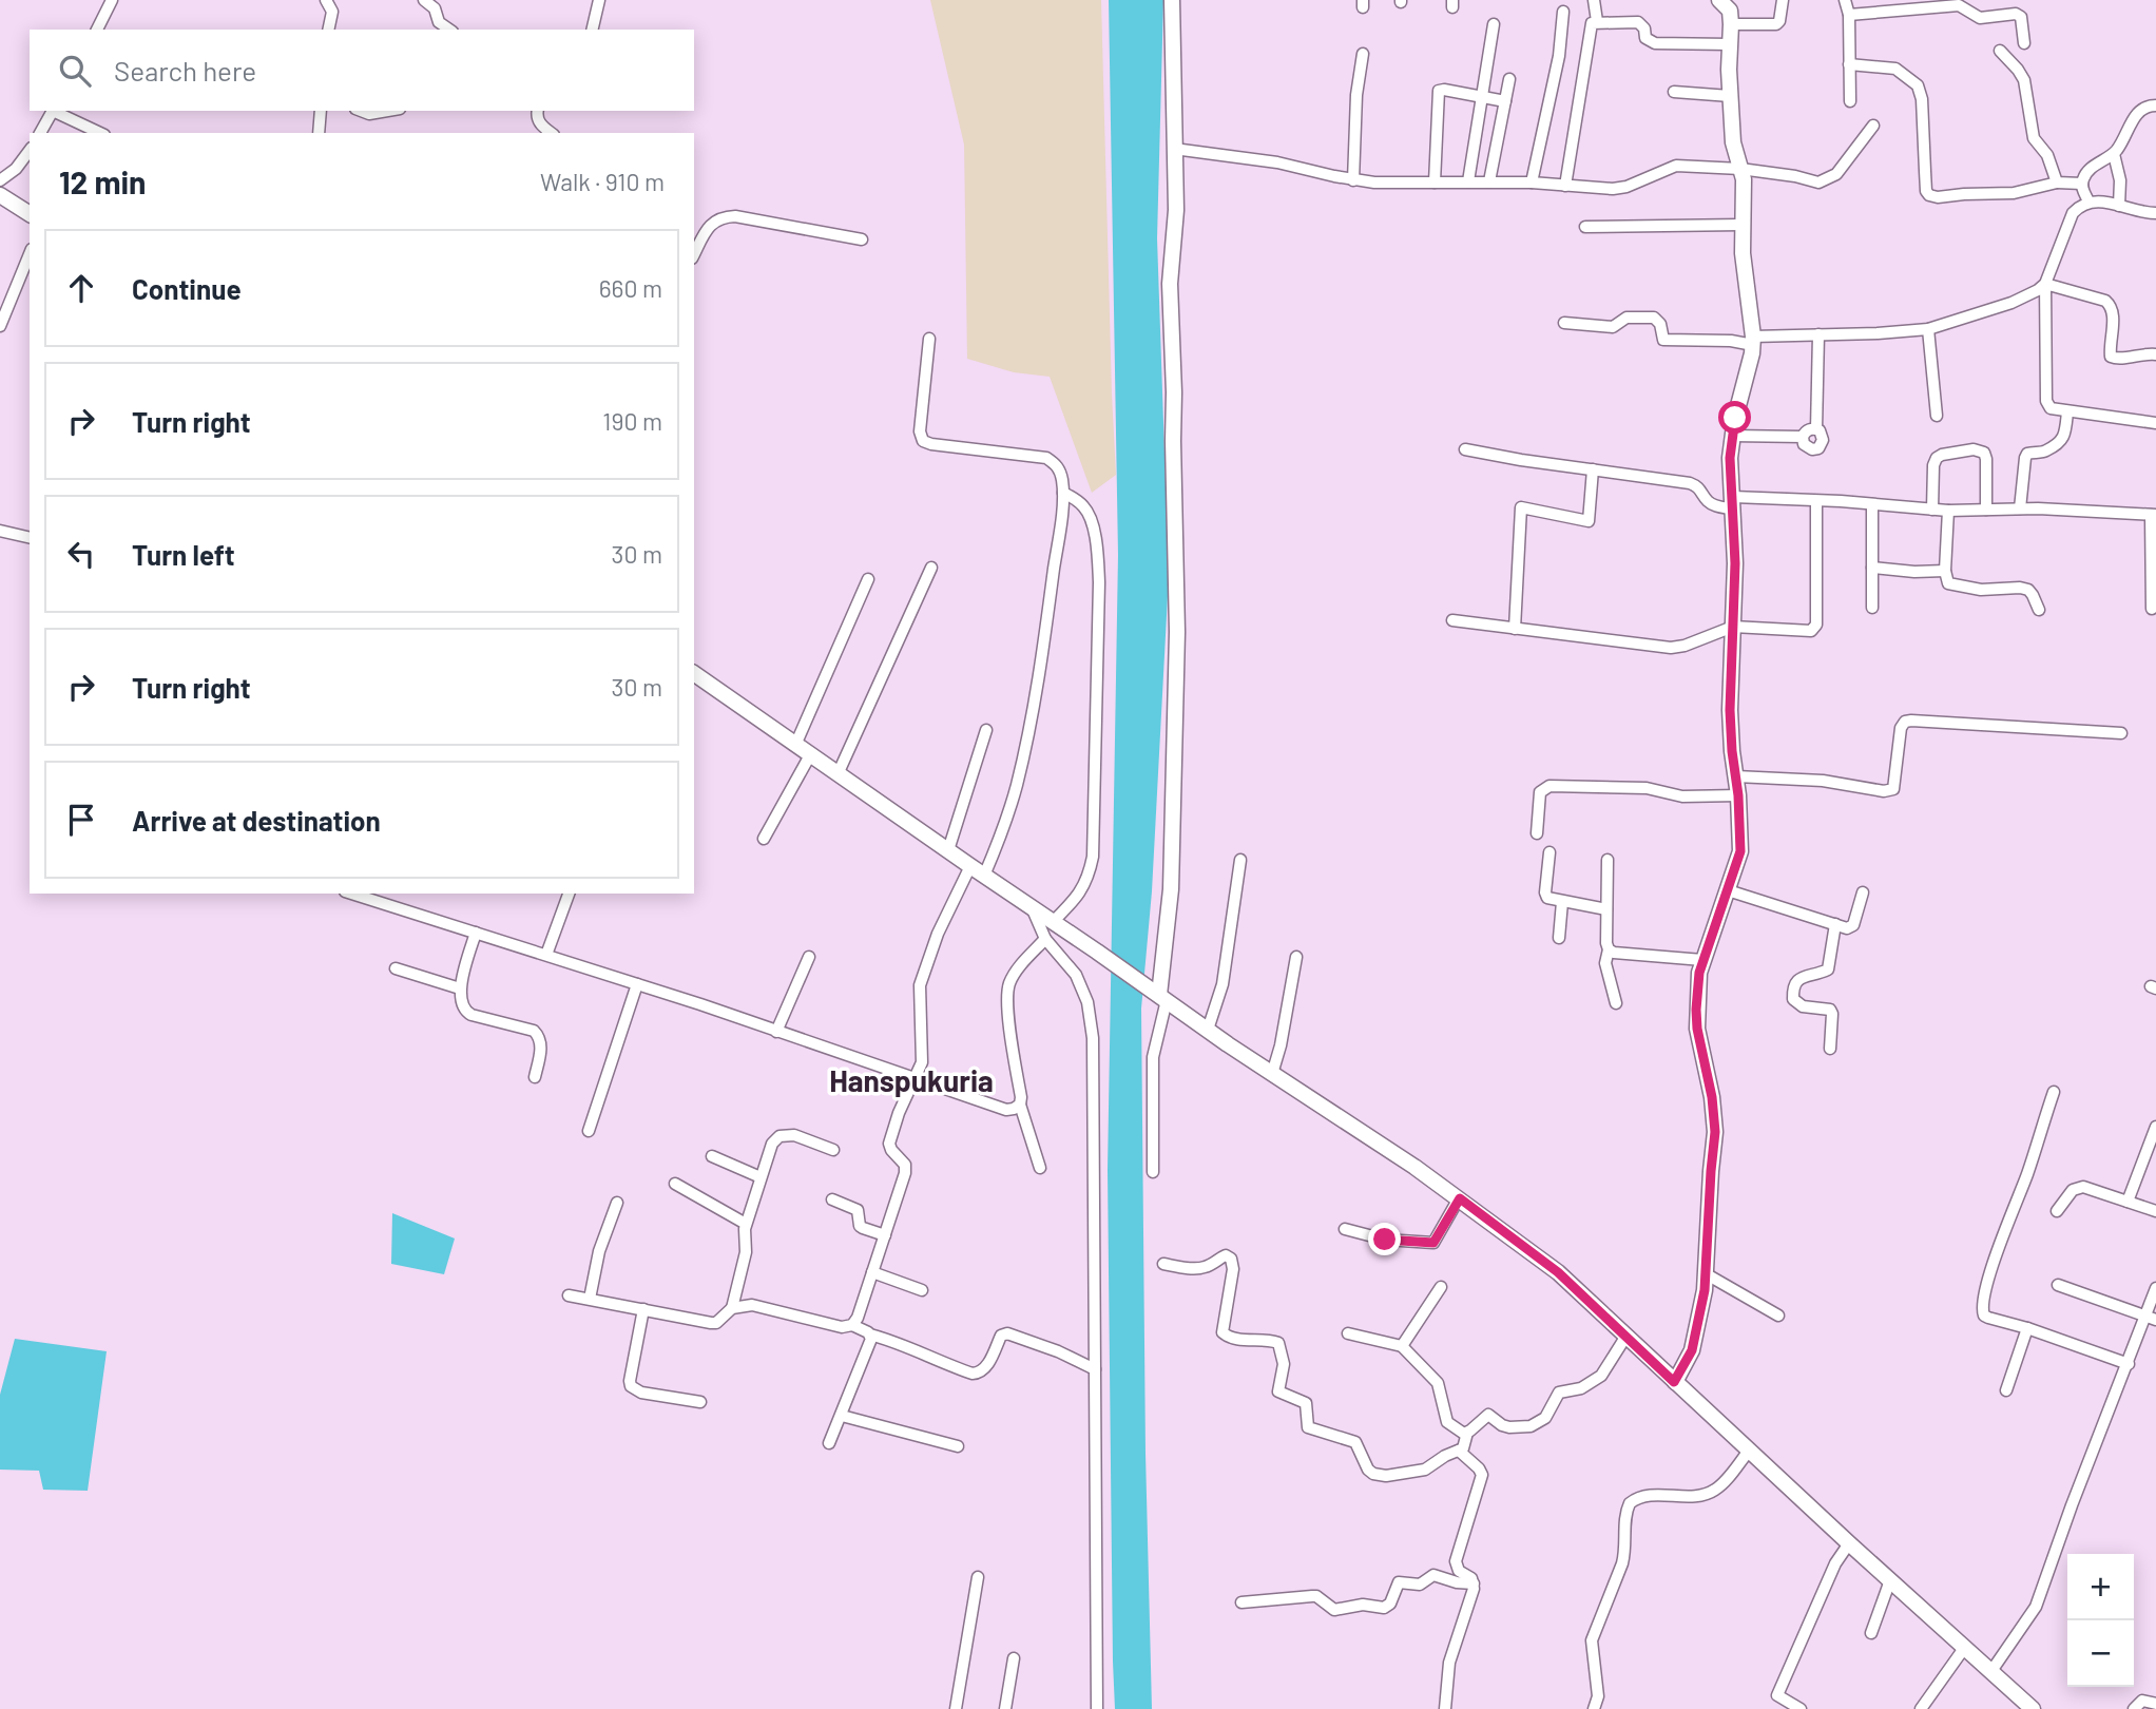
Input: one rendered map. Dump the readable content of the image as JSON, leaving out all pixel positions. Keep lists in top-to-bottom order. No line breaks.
{"districts":["Hanspukuria"],"page":{"search":"Search here","heading":["12 min","Walk · 910 m"],"list":[["Continue","660 m"],["Turn right","190 m"],["Turn left","30 m"],["Turn right","30 m"],"Arrive at destination"],"map_buttons":["+","−"]}}
